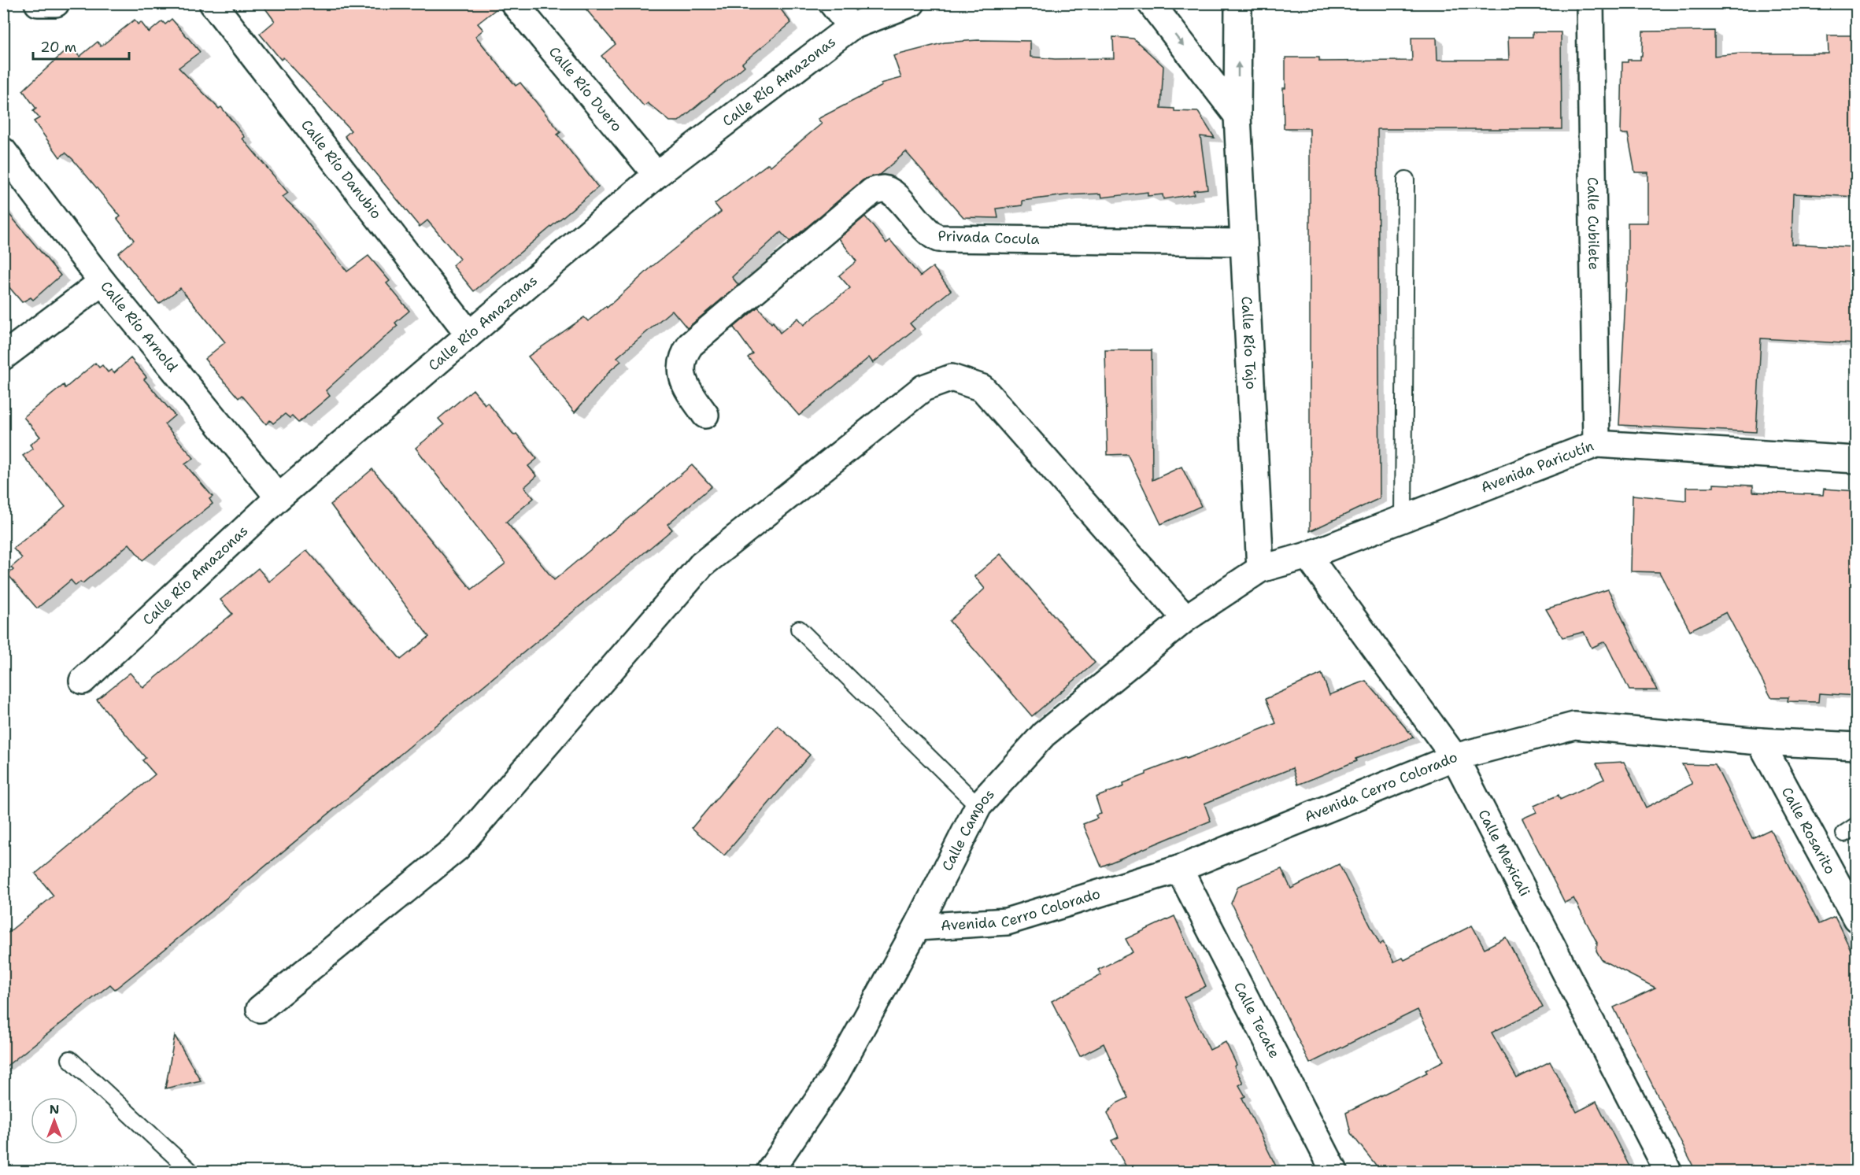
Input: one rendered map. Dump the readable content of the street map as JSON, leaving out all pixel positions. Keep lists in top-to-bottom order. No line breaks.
{"streets":{"street":["Calle Río Amazonas","Calle Río Duero","Calle Río Danubio","Calle Cubilete","Privada Cocula","Calle Río Arnold","Calle Río Tajo","Avenida Paricutín","Avenida Cerro Colorado","Calle Rosarito","Calle Campos","Calle Mexicali","Calle Tecate"]},"crossings":[["Calle Río Amazonas","Calle Río Duero"],["Calle Río Amazonas","Calle Río Danubio"],["Calle Río Amazonas","Calle Río Arnold"],["Calle Cubilete","Avenida Paricutín"],["Privada Cocula","Calle Río Tajo"],["Calle Río Tajo","Avenida Paricutín"],["Calle Río Tajo","Calle Campos"],["Avenida Paricutín","Calle Campos"],["Avenida Paricutín","Calle Mexicali"],["Avenida Cerro Colorado","Calle Rosarito"],["Avenida Cerro Colorado","Calle Campos"],["Avenida Cerro Colorado","Calle Mexicali"],["Avenida Cerro Colorado","Calle Tecate"]],"scale_bar":"20 m","north":"top"}
